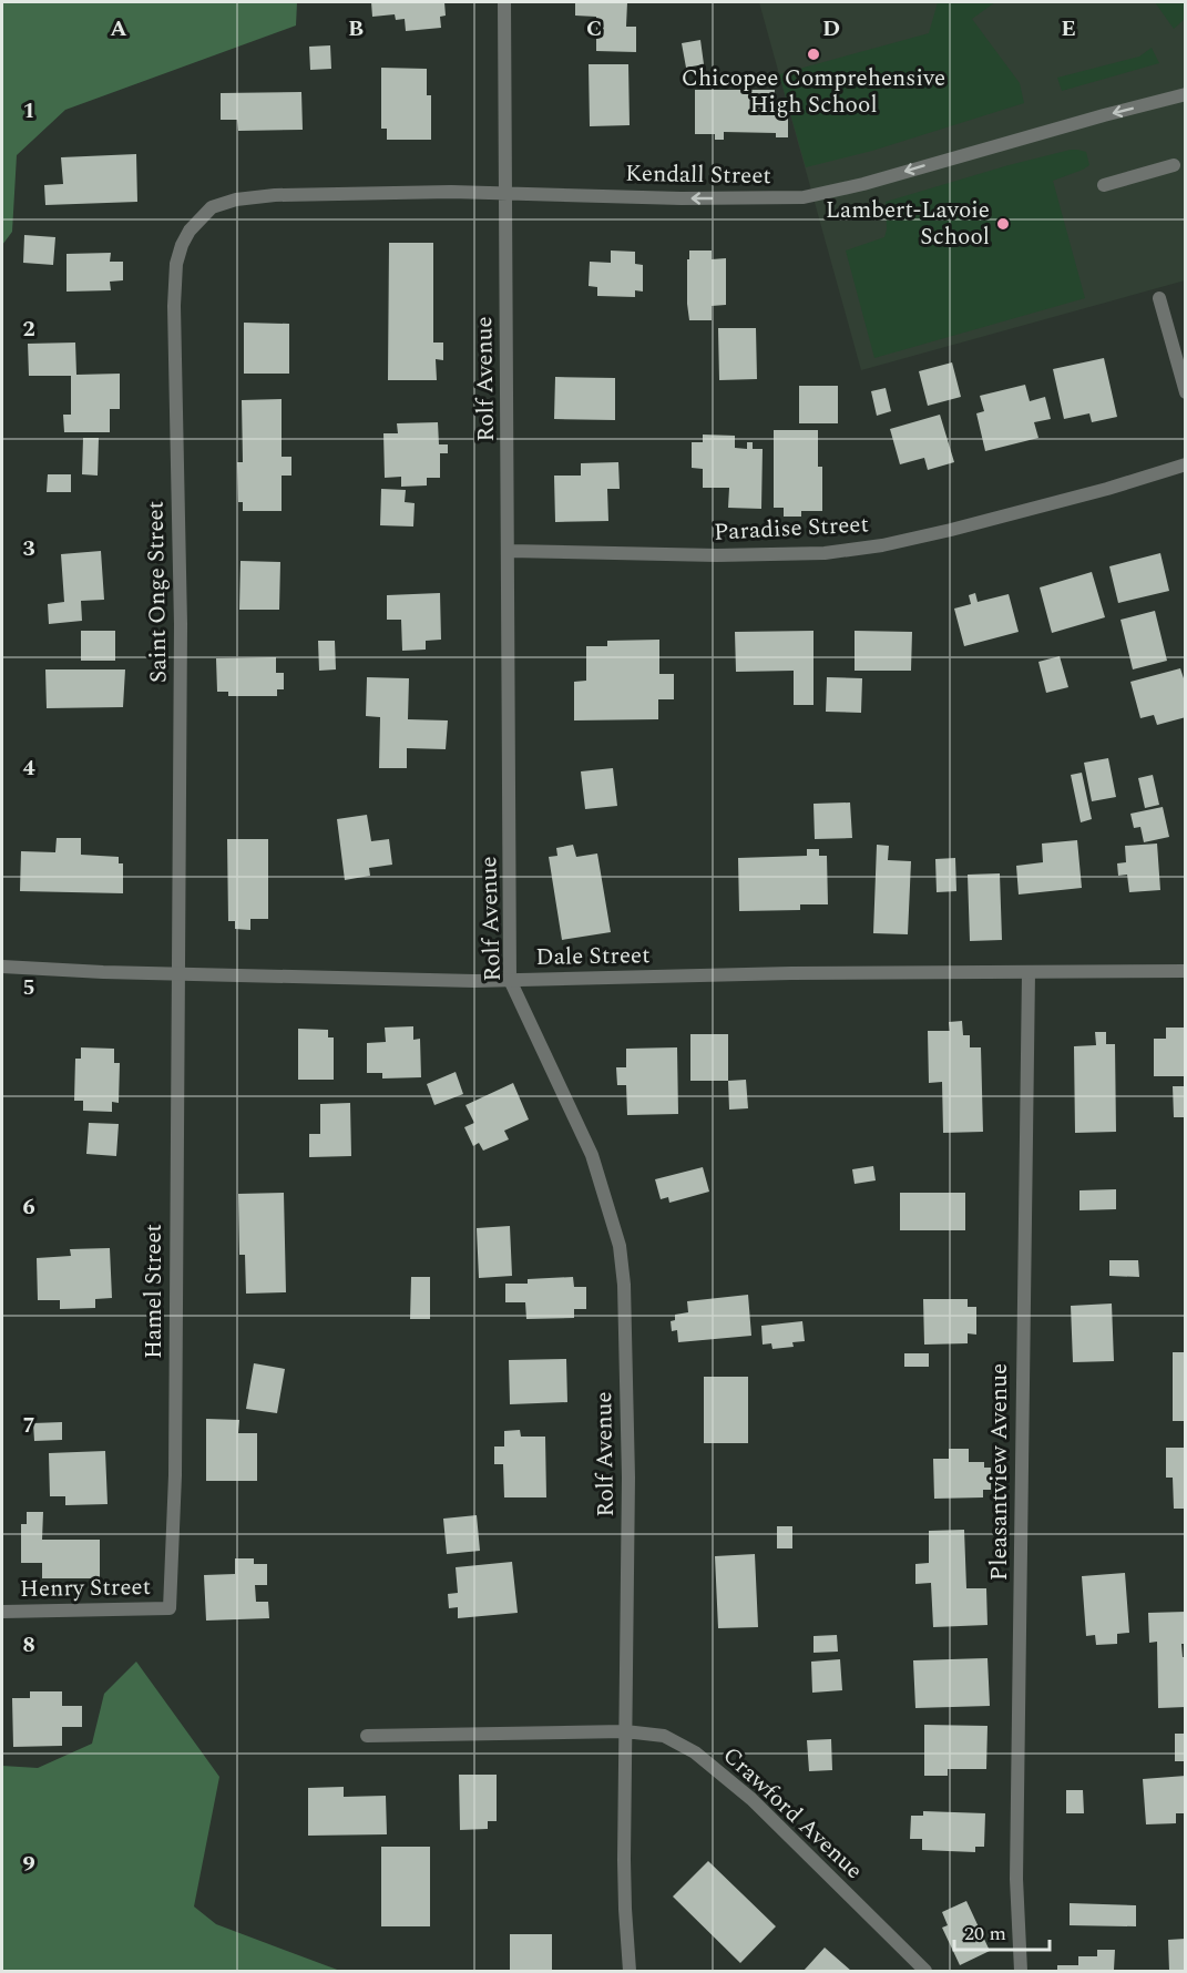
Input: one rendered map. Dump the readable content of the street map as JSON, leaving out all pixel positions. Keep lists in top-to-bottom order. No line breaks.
{"streets":{"street":["Kendall Street","Rolf Avenue","Paradise Street","Saint Onge Street","Dale Street","Hamel Street","Pleasantview Avenue","Henry Street","Crawford Avenue"]},"crossings":[["Kendall Street","Rolf Avenue"],["Kendall Street","Saint Onge Street"],["Rolf Avenue","Paradise Street"],["Rolf Avenue","Dale Street"],["Rolf Avenue","Crawford Avenue"],["Saint Onge Street","Dale Street"],["Saint Onge Street","Hamel Street"],["Dale Street","Hamel Street"],["Dale Street","Pleasantview Avenue"],["Hamel Street","Henry Street"]],"one_way":["Kendall Street"],"places":["Chicopee Comprehensive High School","Lambert-Lavoie School"],"scale_bar":"20 m","grid":{"columns":["A","B","C","D","E"],"rows":["1","2","3","4","5","6","7","8","9"]}}
